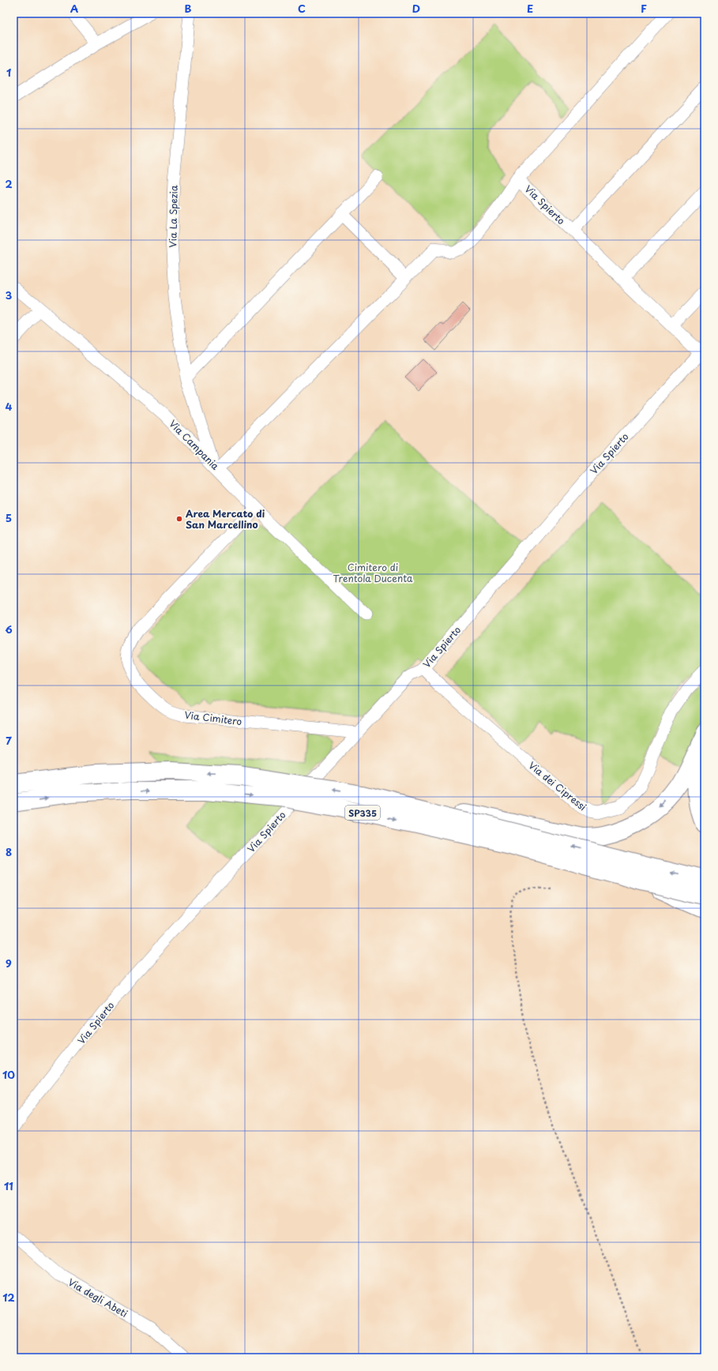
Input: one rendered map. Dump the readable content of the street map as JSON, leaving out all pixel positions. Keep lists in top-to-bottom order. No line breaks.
{"streets":{"highway":["SP335"],"street":["Via Spierto","Via La Spezia","Via Campania","Via Cimitero","Via dei Cipressi","Via degli Abeti"]},"crossings":[["Via Spierto","Via Cimitero"],["Via Spierto","Via dei Cipressi"],["Via La Spezia","Via Campania"],["Via Campania","Via Cimitero"]],"parks":["Cimitero di Trentola Ducenta"],"places":["Area Mercato di San Marcellino"],"grid":{"columns":["A","B","C","D","E","F"],"rows":["1","2","3","4","5","6","7","8","9","10","11","12"]}}
